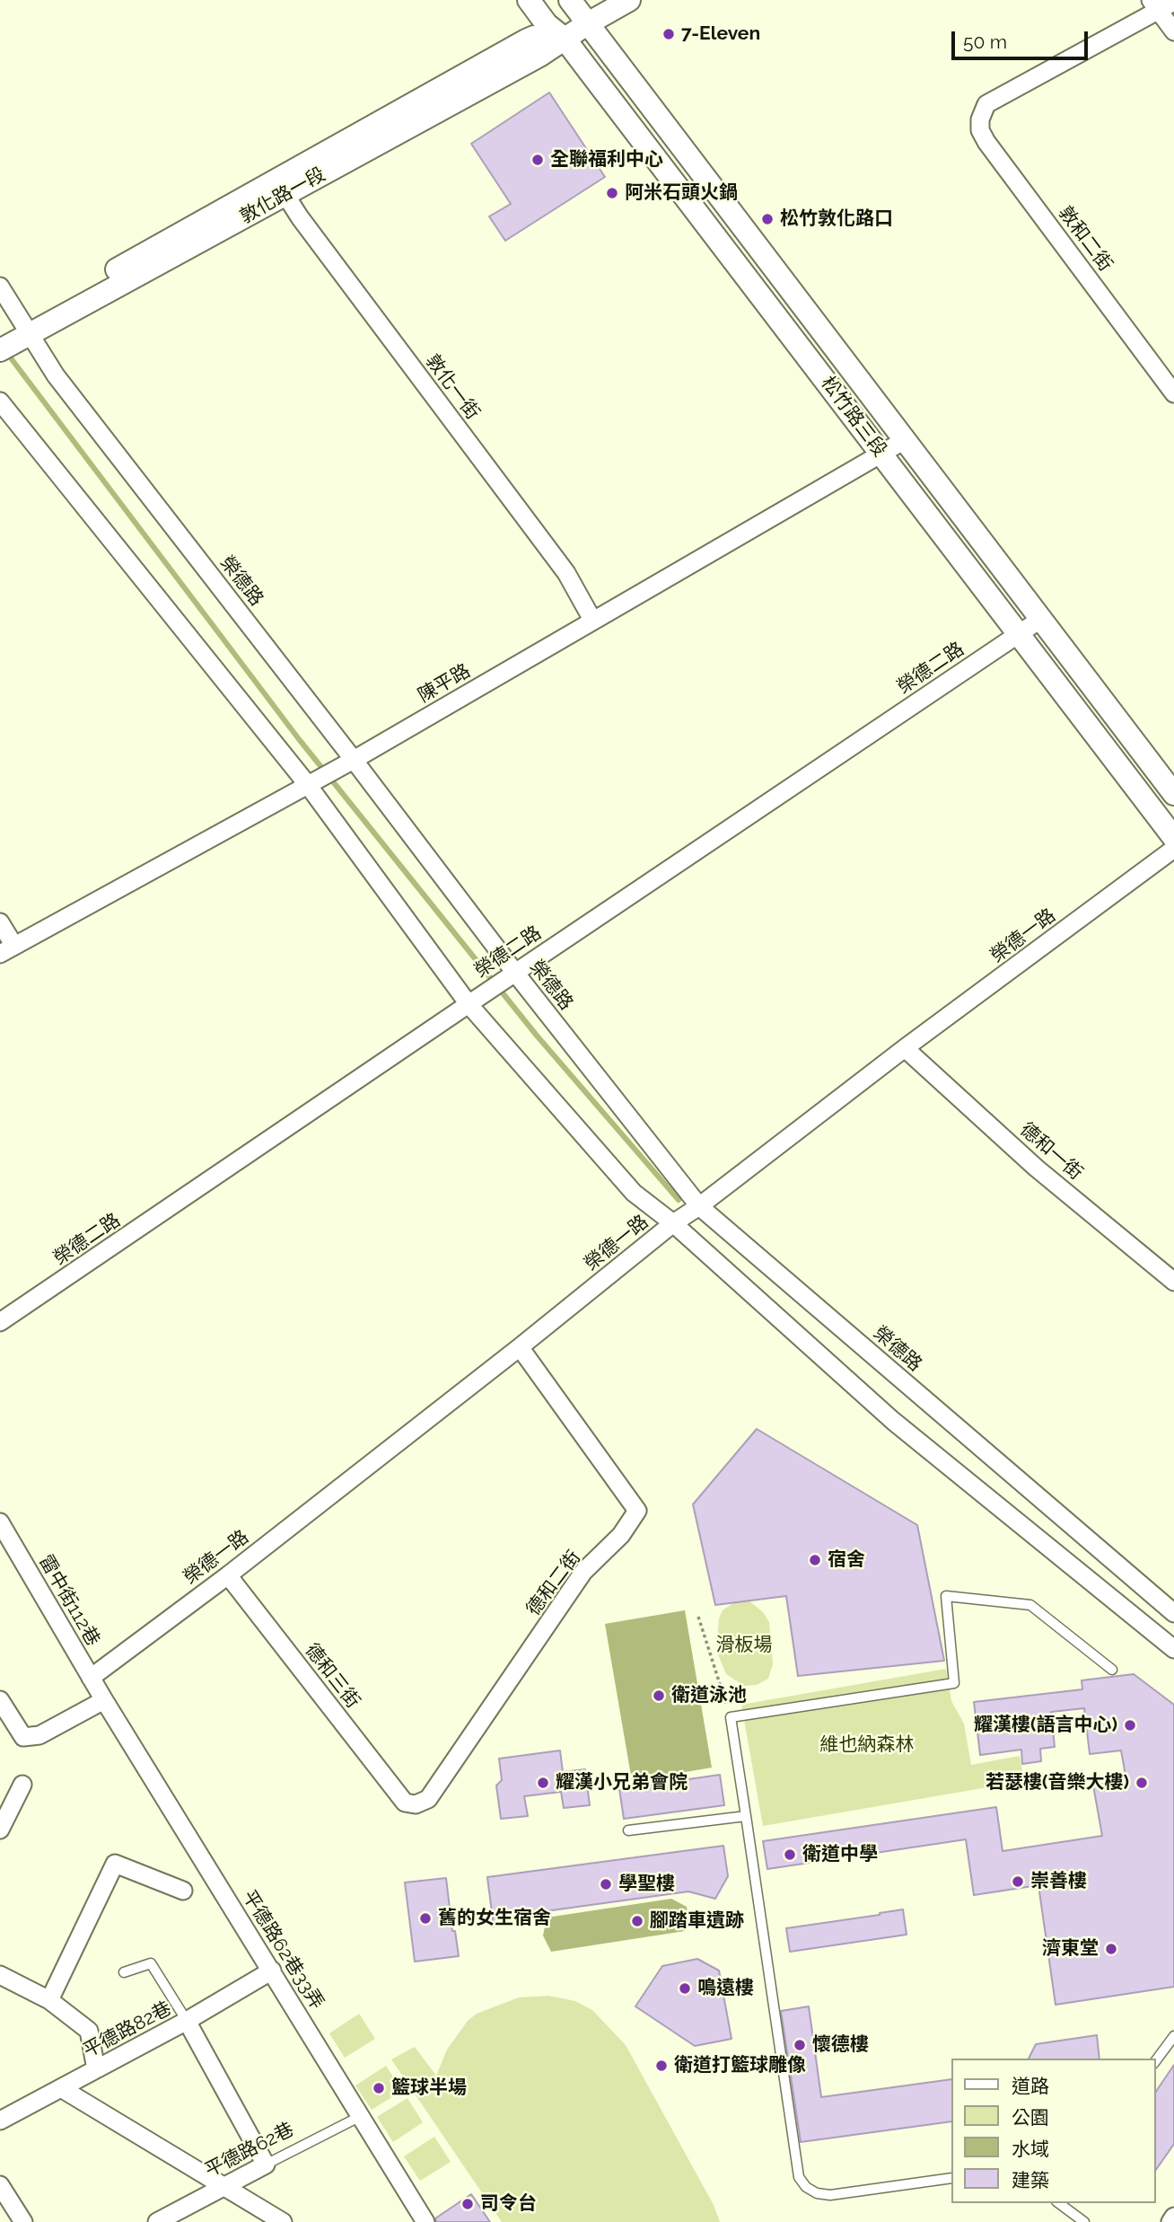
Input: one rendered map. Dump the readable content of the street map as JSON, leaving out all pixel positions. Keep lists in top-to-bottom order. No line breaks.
{"streets":{"street":["敦化路一段","敦和二街","敦化一街","松竹路三段","榮德路","榮德二路","陳平路","榮德一路","德和一街","德和二街","雷中街112巷","德和三街","平德路62巷33弄","平德路82巷","平德路62巷"]},"crossings":[["敦化路一段","敦化一街"],["敦化路一段","松竹路三段"],["敦化路一段","榮德路"],["敦化一街","陳平路"],["松竹路三段","榮德二路"],["松竹路三段","陳平路"],["榮德路","榮德二路"],["榮德路","陳平路"],["榮德路","榮德一路"],["榮德一路","德和一街"],["榮德一路","德和二街"],["榮德一路","雷中街112巷"],["榮德一路","德和三街"],["德和二街","德和三街"],["雷中街112巷","平德路62巷33弄"],["平德路62巷33弄","平德路82巷"],["平德路62巷33弄","平德路62巷"]],"parks":["滑板場","維也納森林"],"places":["7-Eleven","全聯福利中心","阿米石頭火鍋","松竹敦化路口","宿舍","衛道泳池","耀漢樓(語言中心)","耀漢小兄弟會院","若瑟樓(音樂大樓)","衛道中學","崇善樓","學聖樓","舊的女生宿舍","腳踏車遺跡","濟東堂","鳴遠樓","懷德樓","衛道打籃球雕像","籃球半場","司令台"],"legend":["道路","公園","水域","建築"],"scale_bar":"50 m"}
